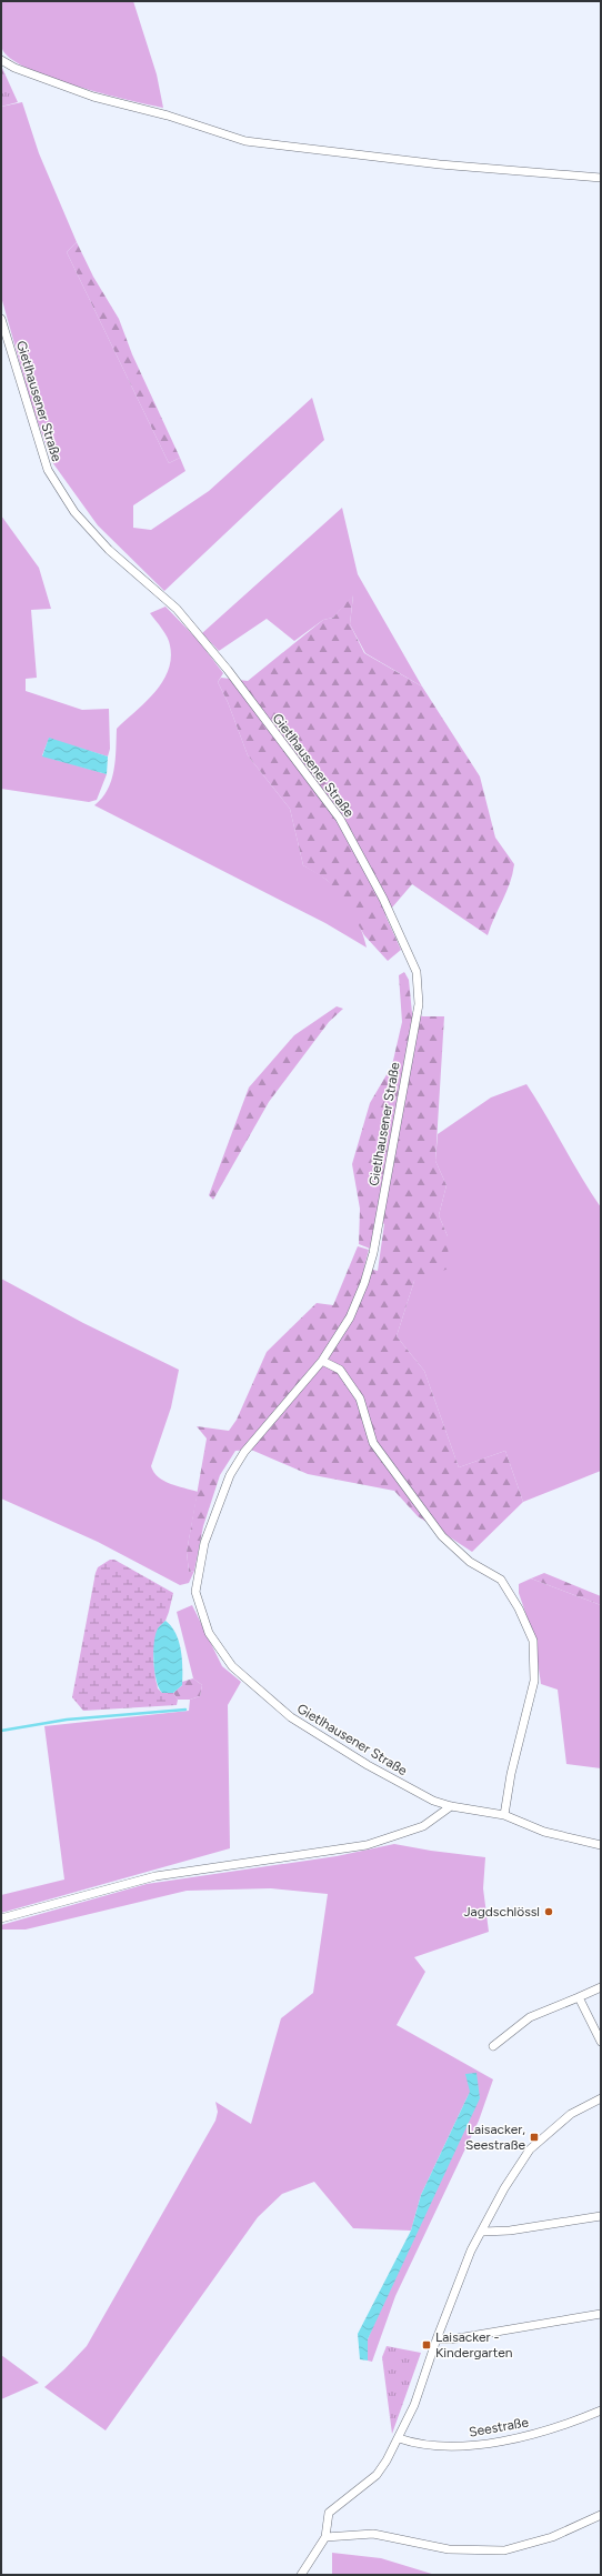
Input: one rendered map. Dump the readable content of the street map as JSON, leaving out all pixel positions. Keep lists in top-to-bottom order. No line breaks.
{"streets":{"street":["Gietlhausener Straße","Seestraße"]},"places":{"other":["Jagdschlössl"],"transit":["Laisacker, Seestraße","Laisacker - Kindergarten"]}}
